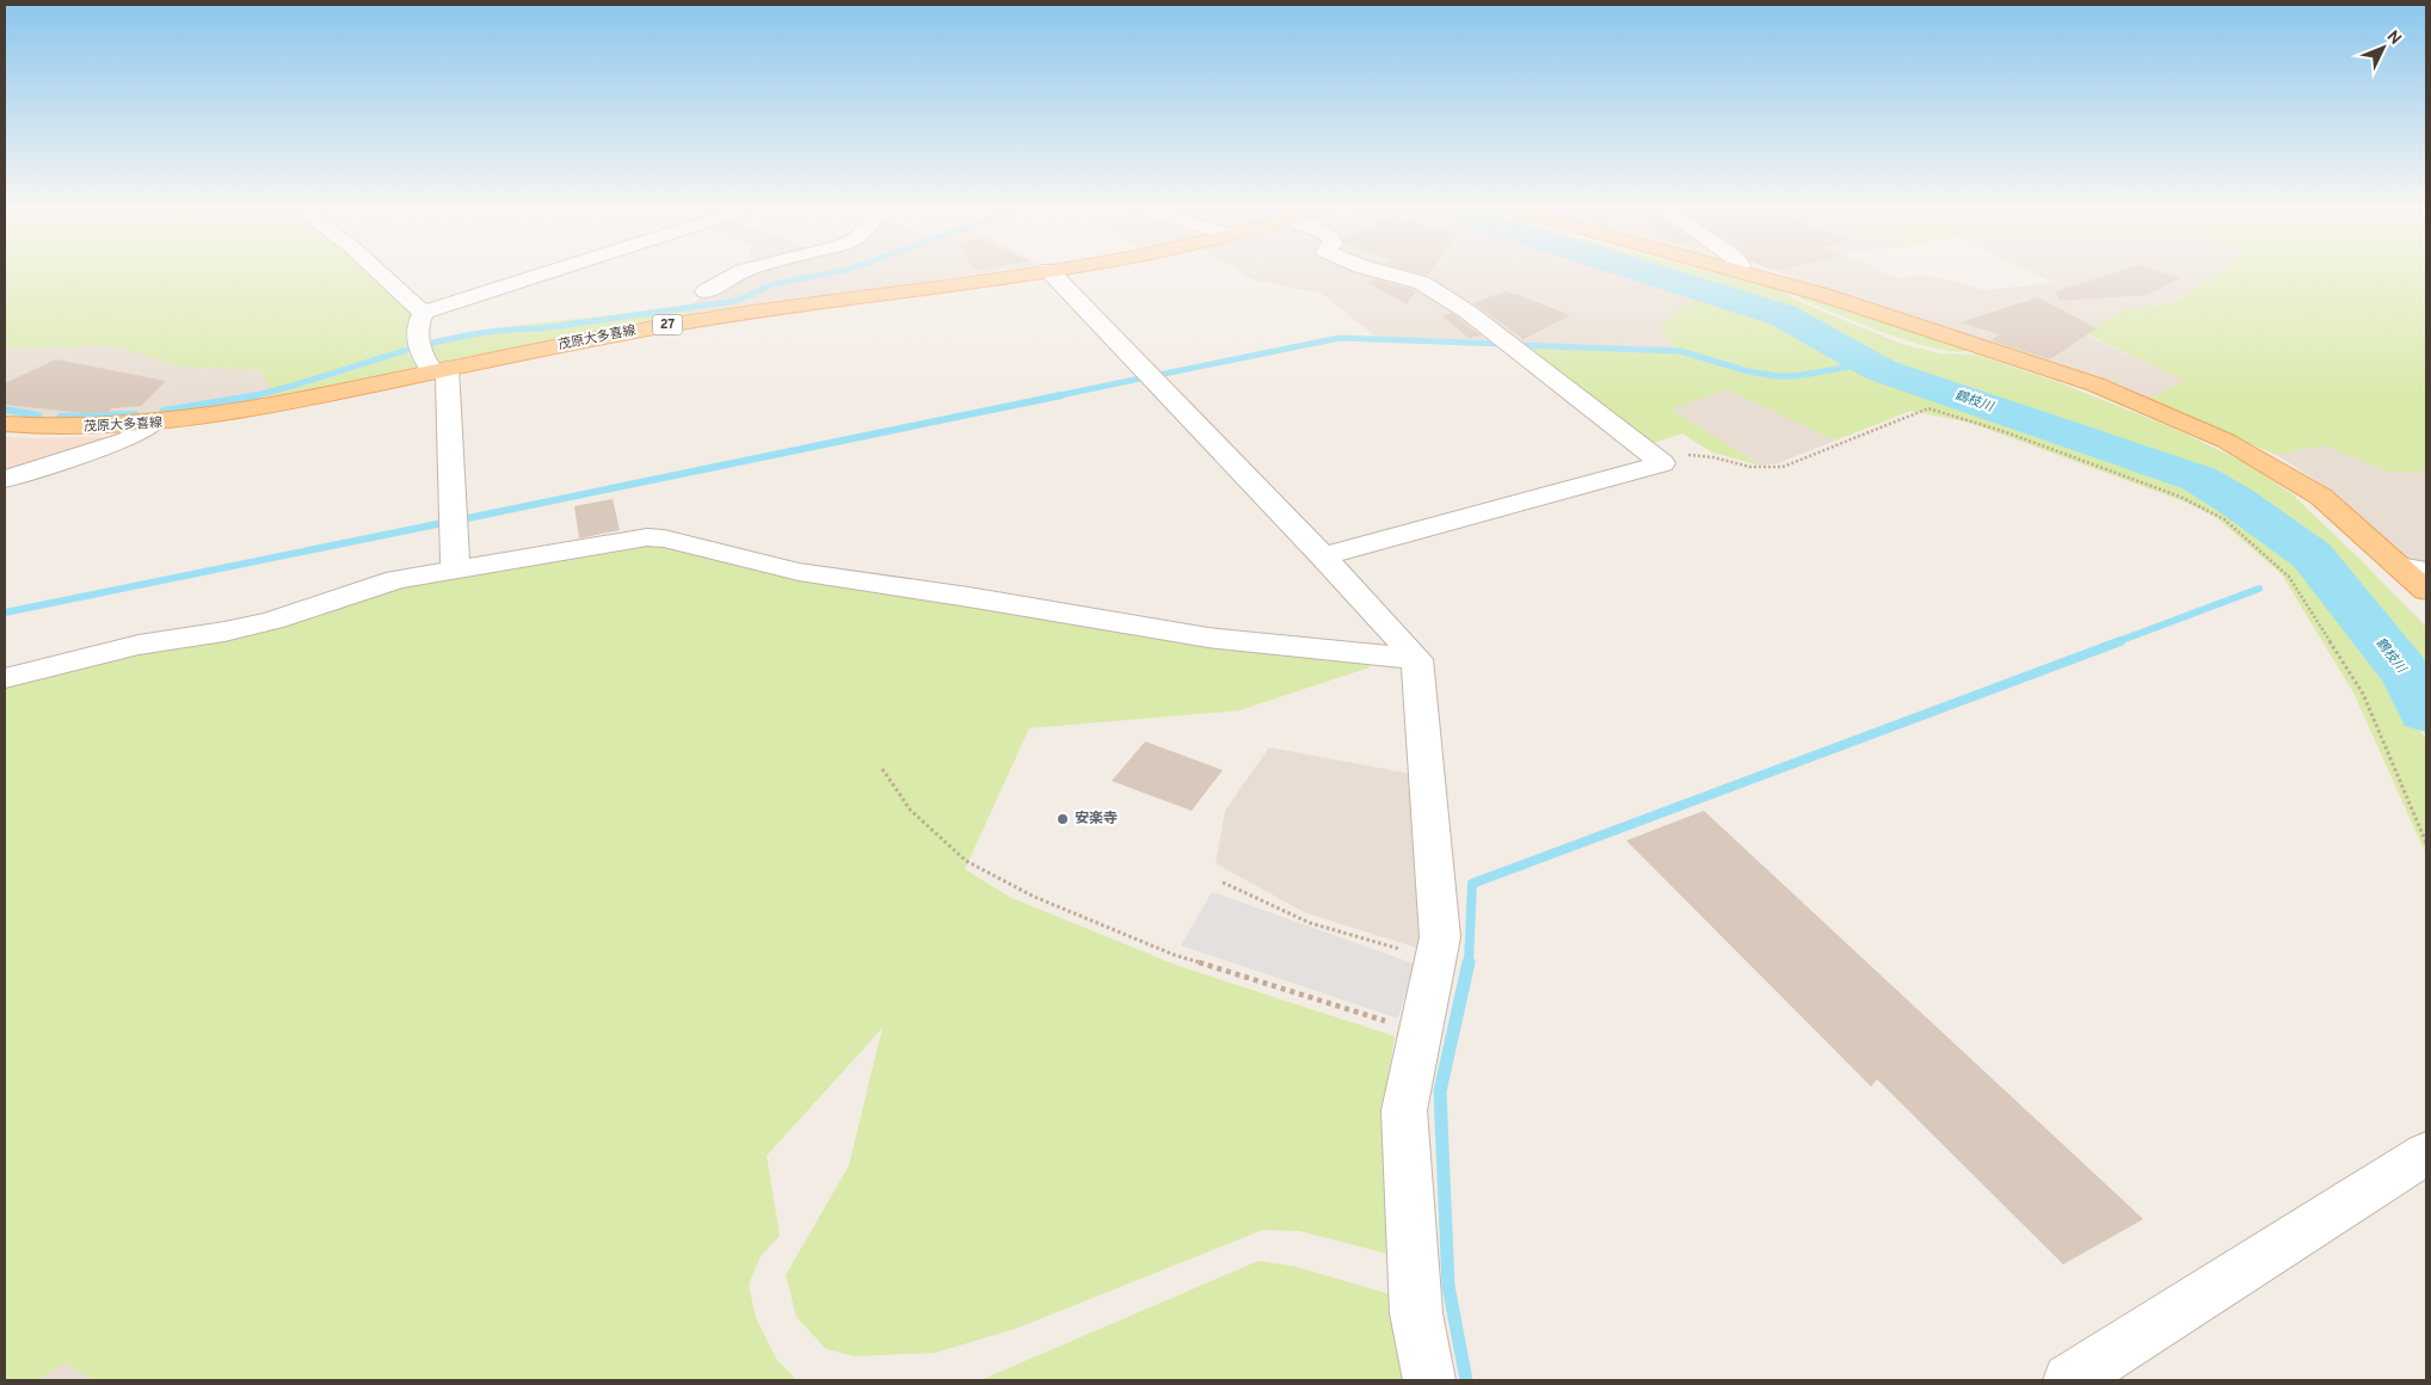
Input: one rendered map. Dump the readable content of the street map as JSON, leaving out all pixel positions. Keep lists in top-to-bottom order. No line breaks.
{"streets":{"main road":["27","茂原大多喜線"]},"water":["鶴枝川"],"places":["安楽寺"],"north":"top right"}
